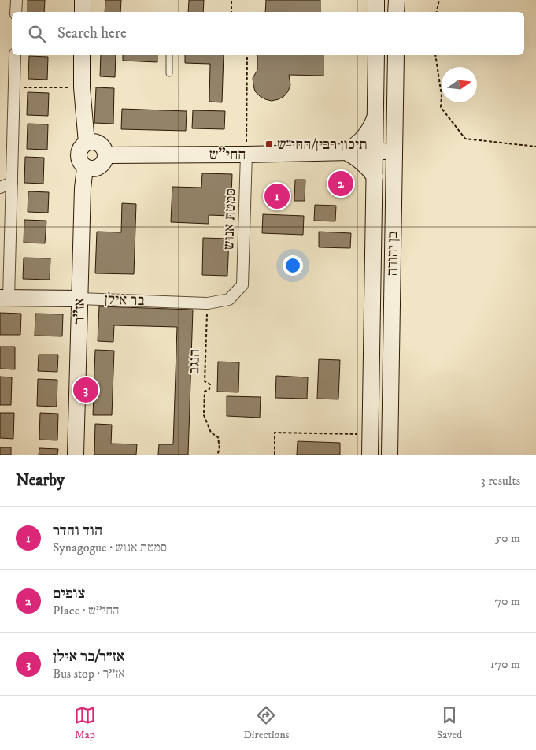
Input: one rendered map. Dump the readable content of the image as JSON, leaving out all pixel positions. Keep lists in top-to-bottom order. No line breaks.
{"streets":{"main road":["החי\"ש","בן יהודה","בר אילן","אז\"ר"],"street":["סמטת אנוש"],"path":["הנגב"]},"crossings":[["החי\"ש","סמטת אנוש"],["החי\"ש","בן יהודה"],["החי\"ש","אז\"ר"],["סמטת אנוש","בר אילן"],["בר אילן","אז\"ר"],["בר אילן","הנגב"]],"places":{"transit":["תיכון רבין/החי״ש"]},"north":"right","page":{"search":"Search here","pins":["2","1","3"],"heading":["Nearby","3 results"],"list":[{"mark":"1","name":"הוד והדר","note":"Synagogue · סמטת אנוש","value":"50 m"},{"mark":"2","name":"צופים","note":"Place · החי\"ש","value":"70 m"},{"mark":"3","name":"אז״ר/בר אילן","note":"Bus stop · אז\"ר","value":"170 m"}],"nav":["Map","Directions","Saved"]}}
